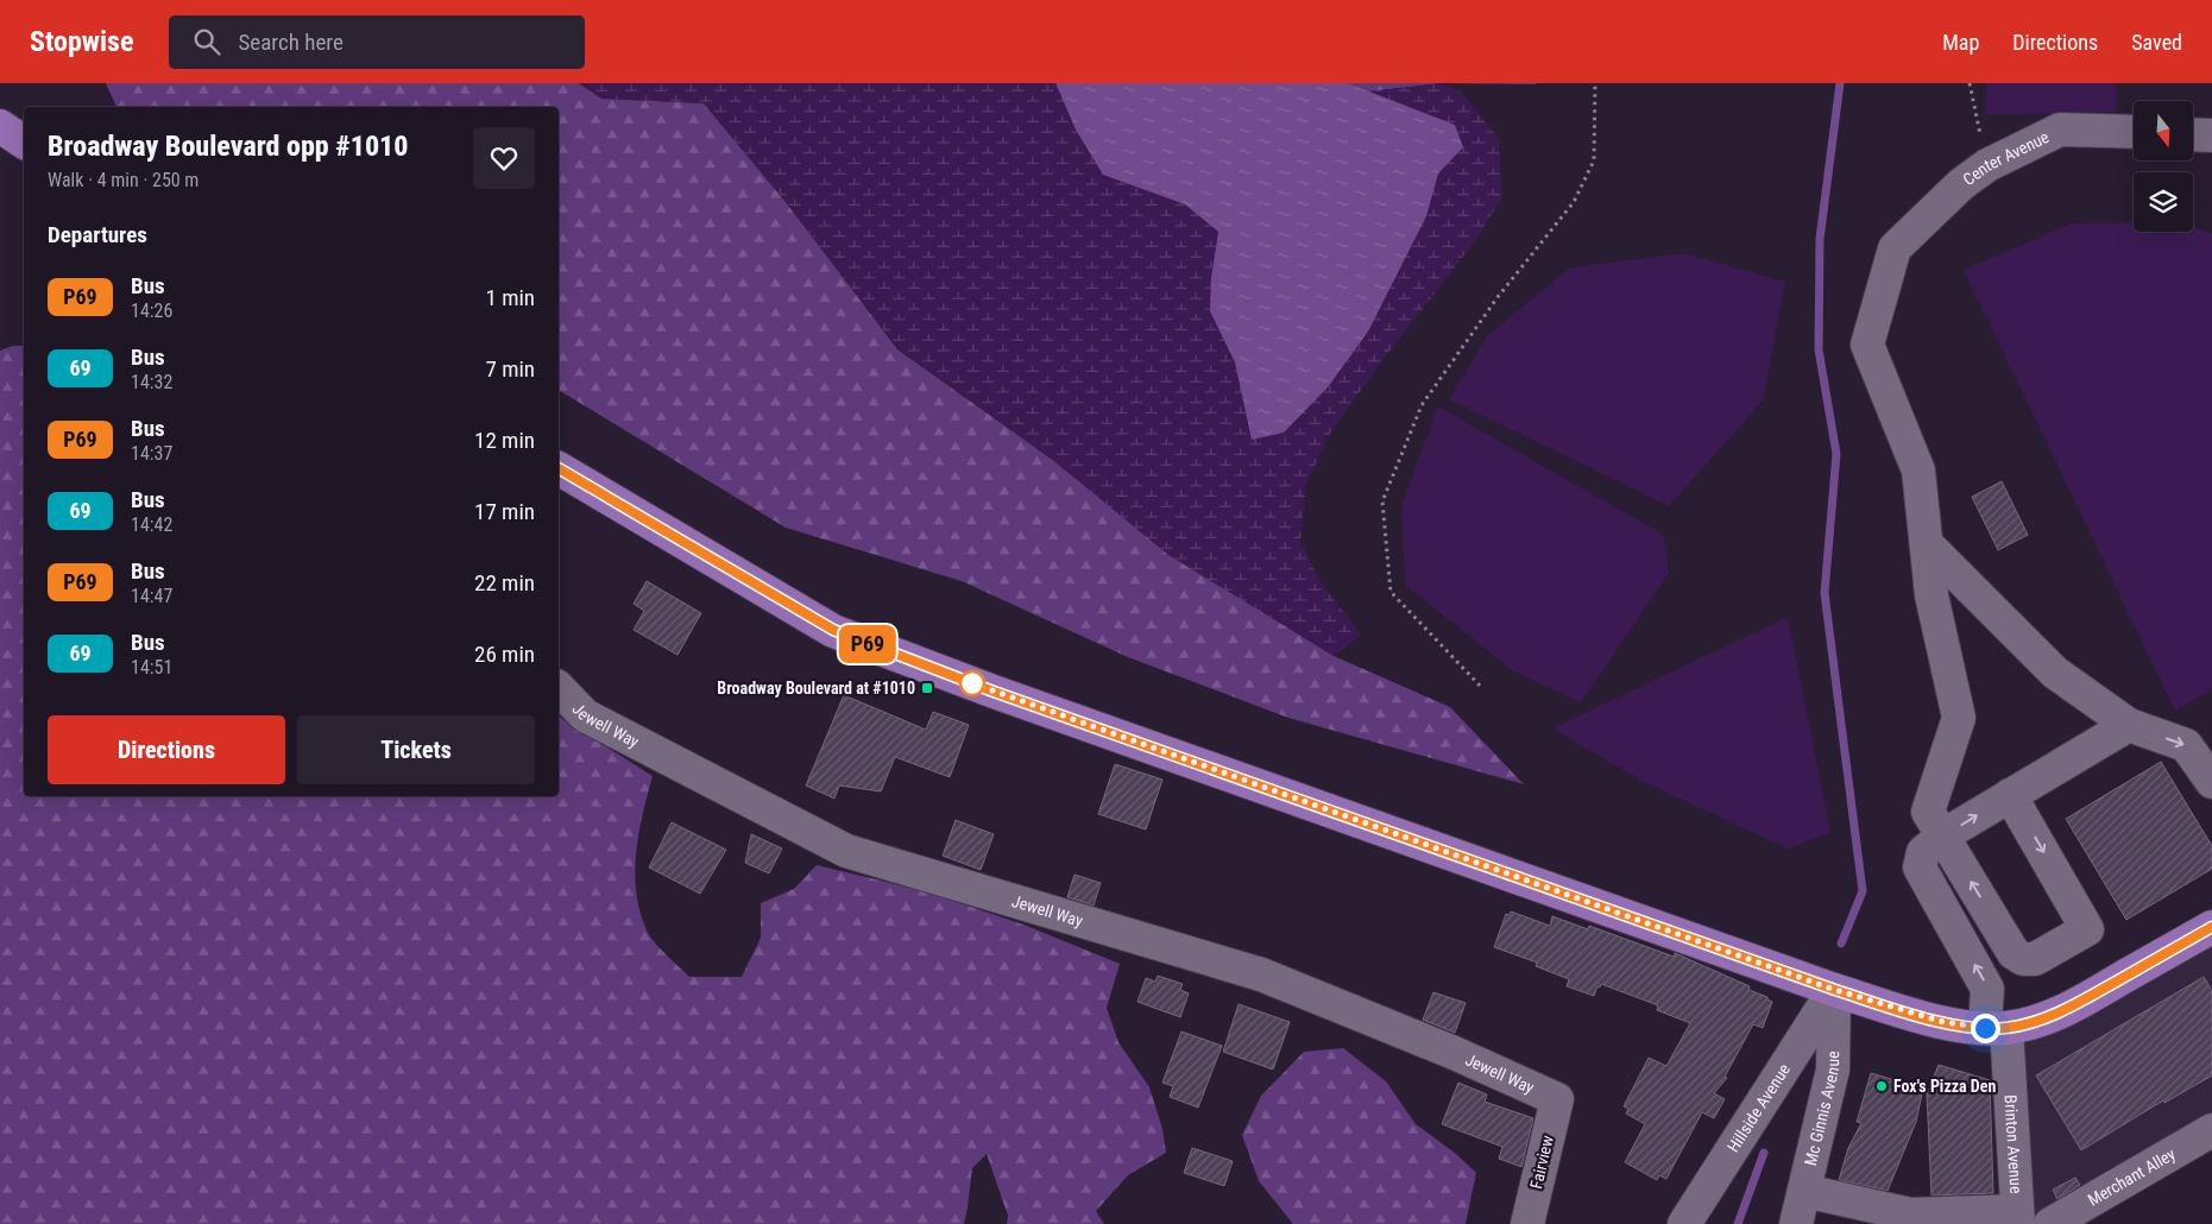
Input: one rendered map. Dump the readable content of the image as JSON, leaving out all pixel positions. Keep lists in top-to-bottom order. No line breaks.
{"streets":{"street":["Center Avenue","Jewell Way","Hillside Avenue","Mc Ginnis Avenue","Brinton Avenue","Fairview","Merchant Alley"]},"crossings":[["Jewell Way","Fairview"],["Hillside Avenue","Mc Ginnis Avenue"]],"places":{"transit":["Broadway Boulevard at #1010"],"other":["Fox's Pizza Den"]},"lines":["bus line P69"],"north":"bottom","page":{"header":"Stopwise","search":"Search here","nav":["Map","Directions","Saved"],"on_map":"P69","heading":[["Broadway Boulevard opp #1010","Walk · 4 min · 250 m"],"Departures"],"list":[{"mark":"P69","name":"Bus","note":"14:26","value":"1 min"},{"mark":"69","name":"Bus","note":"14:32","value":"7 min"},{"mark":"P69","name":"Bus","note":"14:37","value":"12 min"},{"mark":"69","name":"Bus","note":"14:42","value":"17 min"},{"mark":"P69","name":"Bus","note":"14:47","value":"22 min"},{"mark":"69","name":"Bus","note":"14:51","value":"26 min"}],"buttons":["Directions","Tickets"]}}
